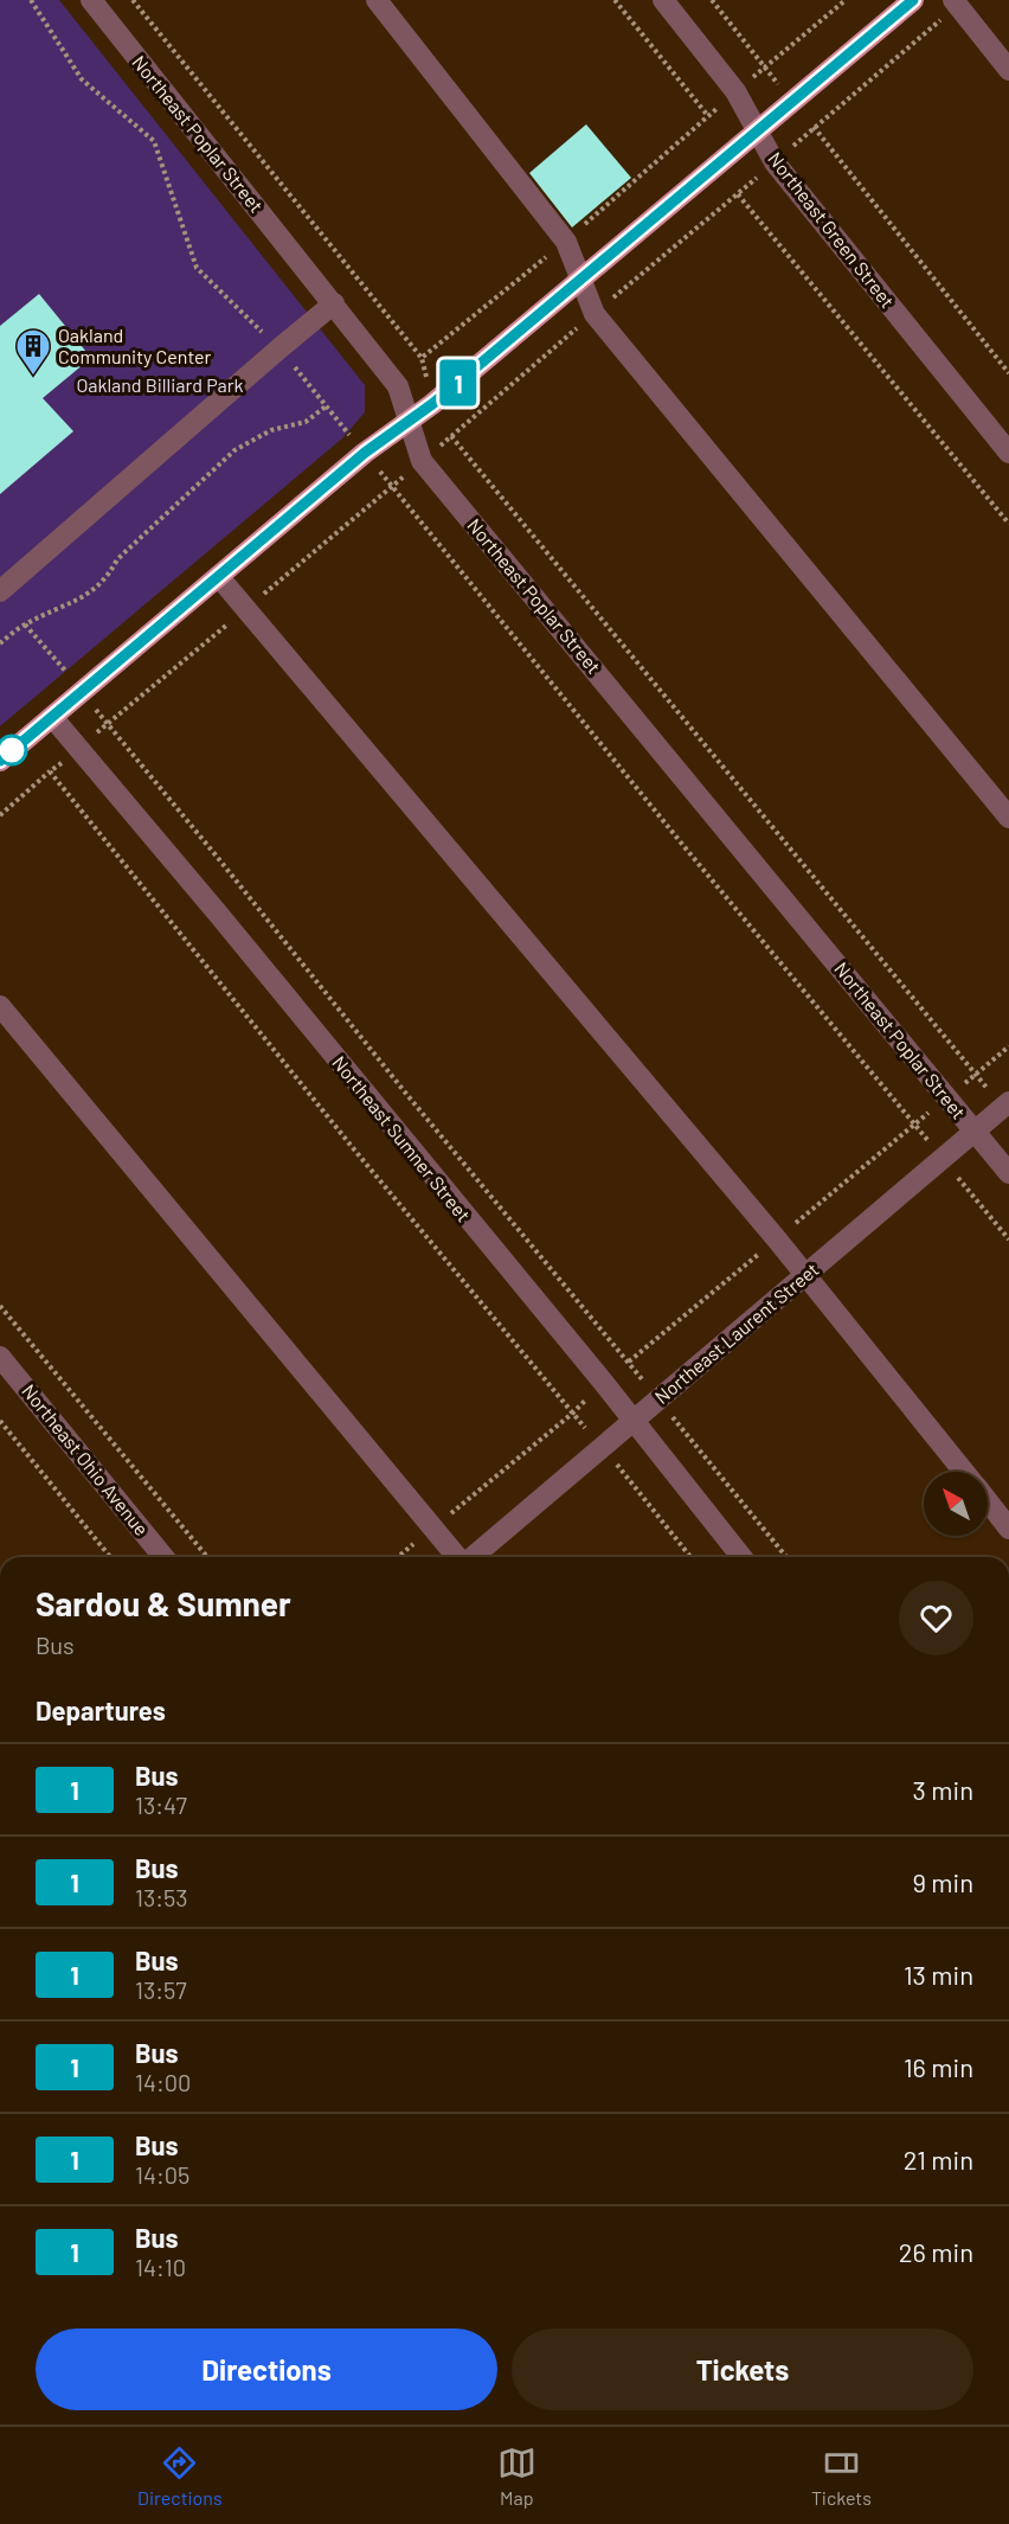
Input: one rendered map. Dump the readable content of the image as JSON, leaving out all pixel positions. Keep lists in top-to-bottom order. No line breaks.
{"streets":{"street":["Northeast Poplar Street","Northeast Green Street","Northeast Sumner Street","Northeast Laurent Street","Northeast Ohio Avenue"]},"crossings":[["Northeast Poplar Street","Northeast Laurent Street"],["Northeast Sumner Street","Northeast Laurent Street"]],"parks":["Oakland Billiard Park"],"places":{"building":["Oakland Community Center"]},"lines":["bus line 1"],"north":"top left","page":{"on_map":"1","heading":[["Sardou & Sumner","Bus"],"Departures"],"list":[{"mark":"1","name":"Bus","note":"13:47","value":"3 min"},{"mark":"1","name":"Bus","note":"13:53","value":"9 min"},{"mark":"1","name":"Bus","note":"13:57","value":"13 min"},{"mark":"1","name":"Bus","note":"14:00","value":"16 min"},{"mark":"1","name":"Bus","note":"14:05","value":"21 min"},{"mark":"1","name":"Bus","note":"14:10","value":"26 min"}],"buttons":["Directions","Tickets"],"tabs":["Directions","Map","Tickets"]}}
